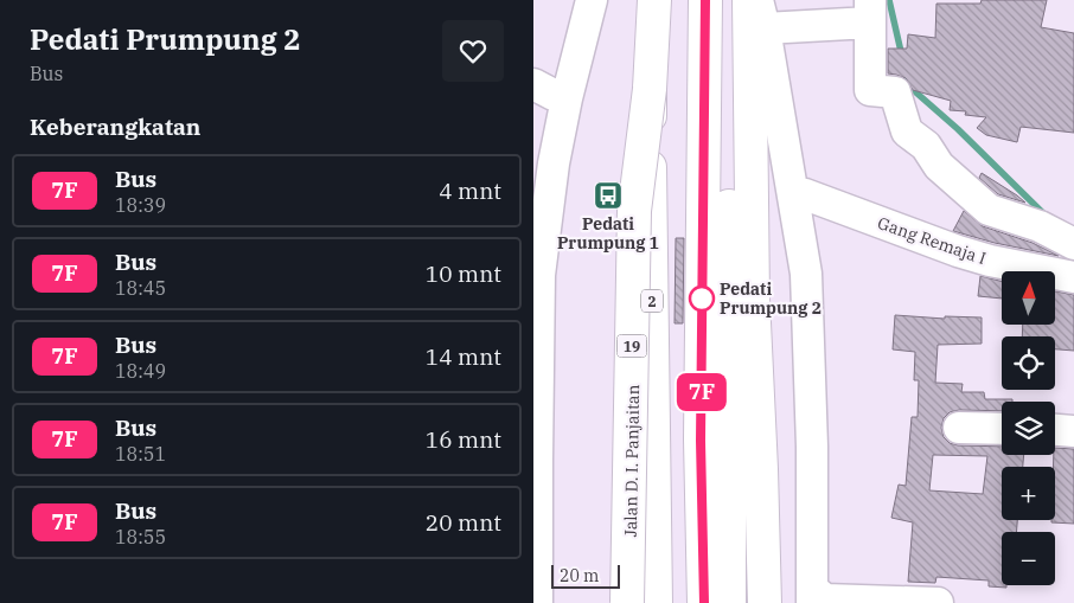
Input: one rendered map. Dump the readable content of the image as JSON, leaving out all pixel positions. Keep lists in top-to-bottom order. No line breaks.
{"streets":{"highway":["2","19","Jalan D. I. Panjaitan"],"street":["Gang Remaja I"]},"crossings":[["2","19"],["19","Jalan D. I. Panjaitan"]],"places":{"bus stop":["Pedati Prumpung 1"],"other":["Pedati Prumpung 2"]},"lines":["bus line 7F"],"scale_bar":"20 m","north":"top","page":{"heading":[["Pedati Prumpung 2","Bus"],"Keberangkatan"],"on_map":"7F","list":[{"mark":"7F","name":"Bus","note":"18:39","value":"4 mnt"},{"mark":"7F","name":"Bus","note":"18:45","value":"10 mnt"},{"mark":"7F","name":"Bus","note":"18:49","value":"14 mnt"},{"mark":"7F","name":"Bus","note":"18:51","value":"16 mnt"},{"mark":"7F","name":"Bus","note":"18:55","value":"20 mnt"}],"map_buttons":["+","−"],"scale":"20 m"}}
